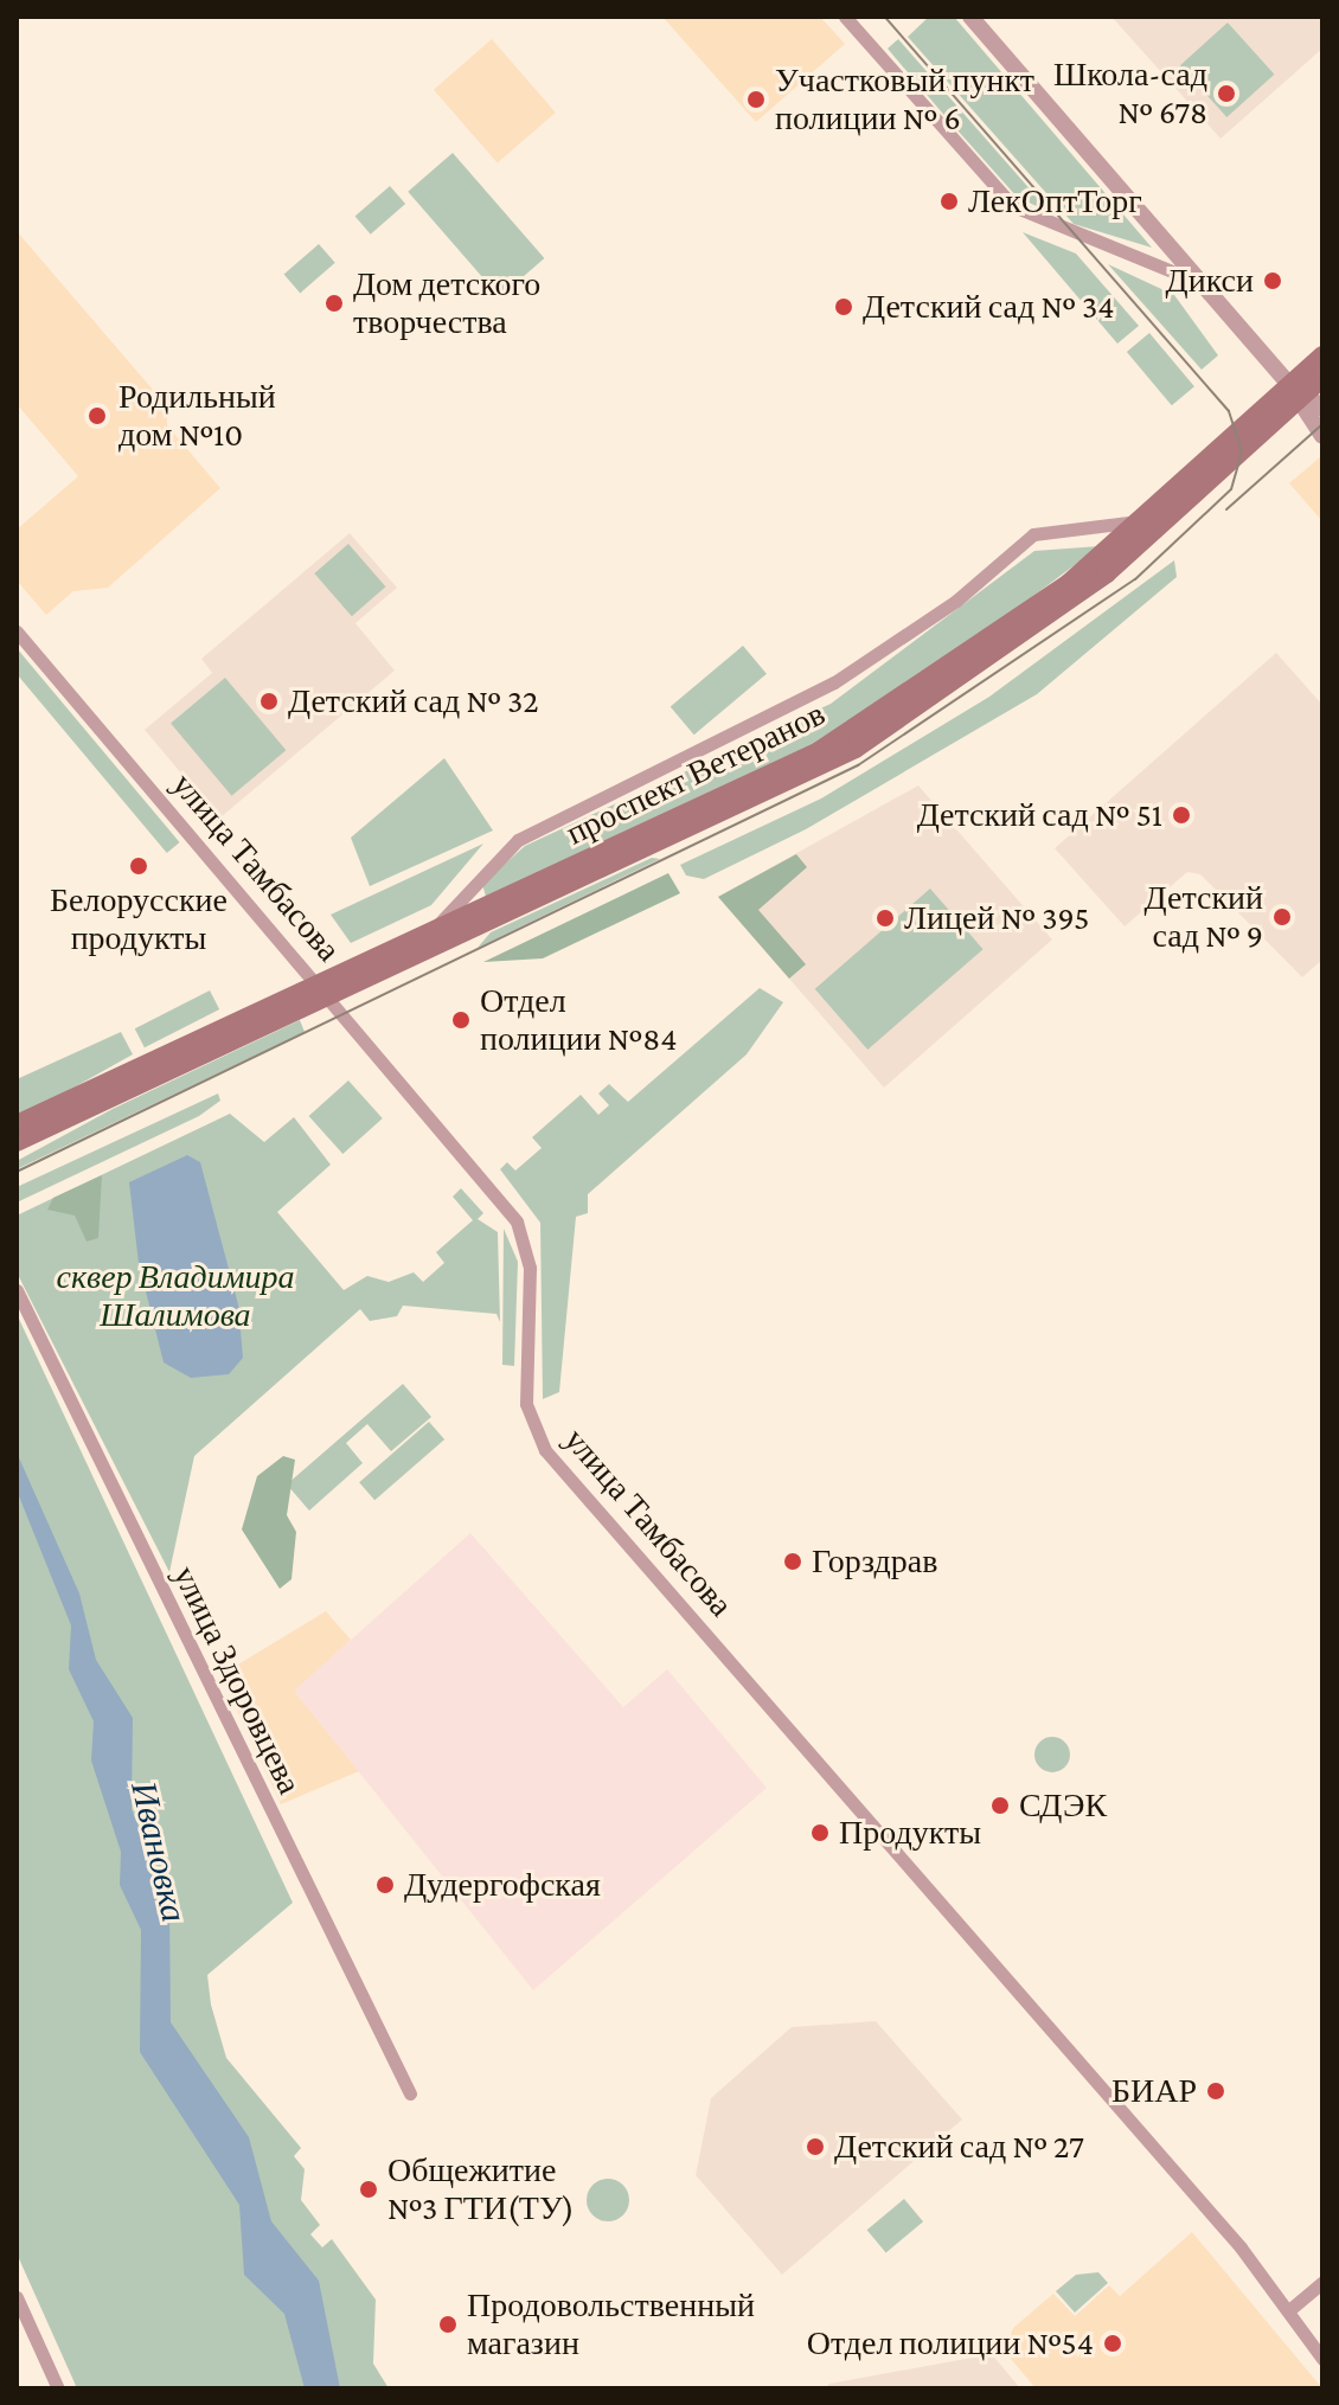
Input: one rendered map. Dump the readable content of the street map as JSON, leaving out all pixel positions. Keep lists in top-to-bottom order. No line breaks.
{"streets":{"main road":["проспект Ветеранов"],"street":["улица Тамбасова","улица Здоровцева"]},"crossings":[["проспект Ветеранов","улица Тамбасова"]],"water":["Ивановка"],"parks":["сквер Владимира Шалимова"],"places":["Школа-сад № 678","Участковый пункт полиции № 6","ЛекОптТорг","Дикси","Дом детского творчества","Детский сад № 34","Родильный дом №10","Детский сад № 32","Детский сад № 51","Белорусские продукты","Детский сад № 9","Лицей № 395","Отдел полиции №84","Горздрав","СДЭК","Продукты","Дудергофская","БИАР","Детский сад № 27","Общежитие №3 ГТИ(ТУ)","Продовольственный магазин","Отдел полиции №54"]}
